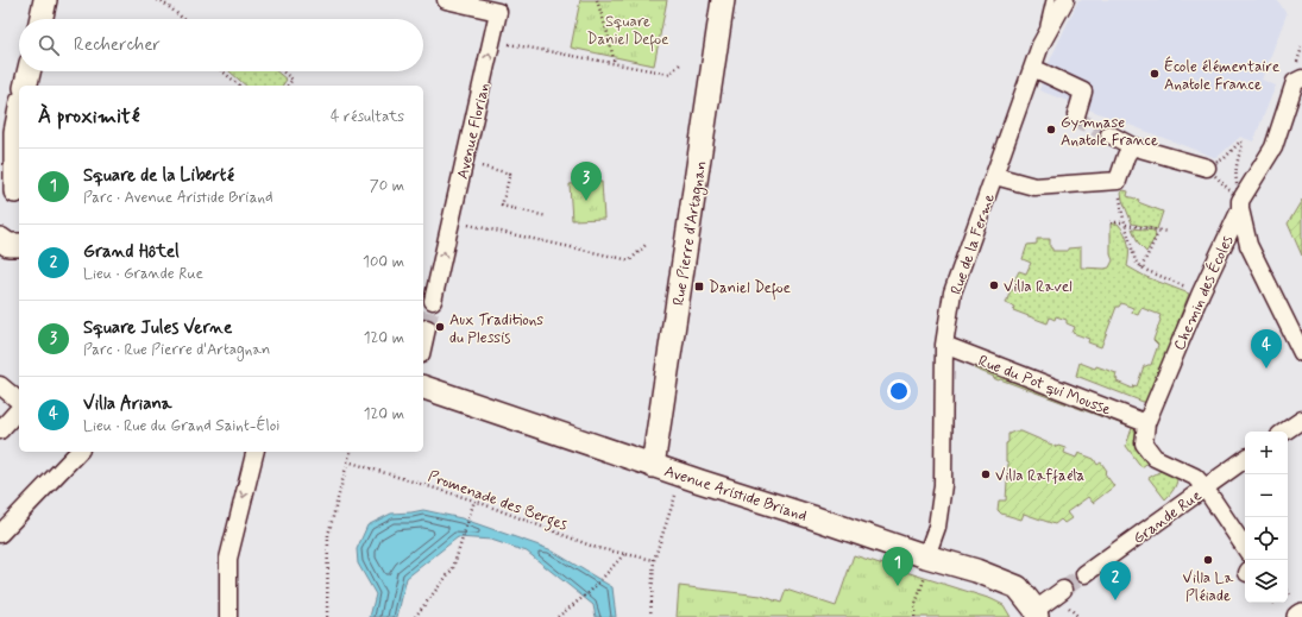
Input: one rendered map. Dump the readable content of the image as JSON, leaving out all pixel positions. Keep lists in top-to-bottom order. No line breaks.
{"streets":{"street":["Avenue Florian","Rue Pierre d'Artagnan","Rue de la Ferme","Chemin des Écoles","Rue du Pot qui Mousse","Avenue Aristide Briand","Grande Rue"],"path":["Promenade des Berges"]},"crossings":[["Rue Pierre d'Artagnan","Avenue Aristide Briand"],["Rue de la Ferme","Rue du Pot qui Mousse"],["Rue de la Ferme","Avenue Aristide Briand"],["Chemin des Écoles","Rue du Pot qui Mousse"],["Chemin des Écoles","Grande Rue"]],"one_way":["Avenue Florian"],"parks":["Square Daniel Defoe"],"places":{"other":["École élémentaire Anatole France","Gymnase Anatole France","Villa Ravel","Aux Traditions du Plessis","Villa Raffaëla","Villa La Pléiade"],"transit":["Daniel Defoe"]},"page":{"search":"Rechercher","heading":["À proximité","4 résultats"],"list":[{"mark":"1","name":"Square de la Liberté","note":"Parc · Avenue Aristide Briand","value":"70 m"},{"mark":"2","name":"Grand Hôtel","note":"Lieu · Grande Rue","value":"100 m"},{"mark":"3","name":"Square Jules Verne","note":"Parc · Rue Pierre d'Artagnan","value":"120 m"},{"mark":"4","name":"Villa Ariana","note":"Lieu · Rue du Grand Saint-Éloi","value":"120 m"}],"pins":["3","4","1","2"],"map_buttons":["+","−"]}}
